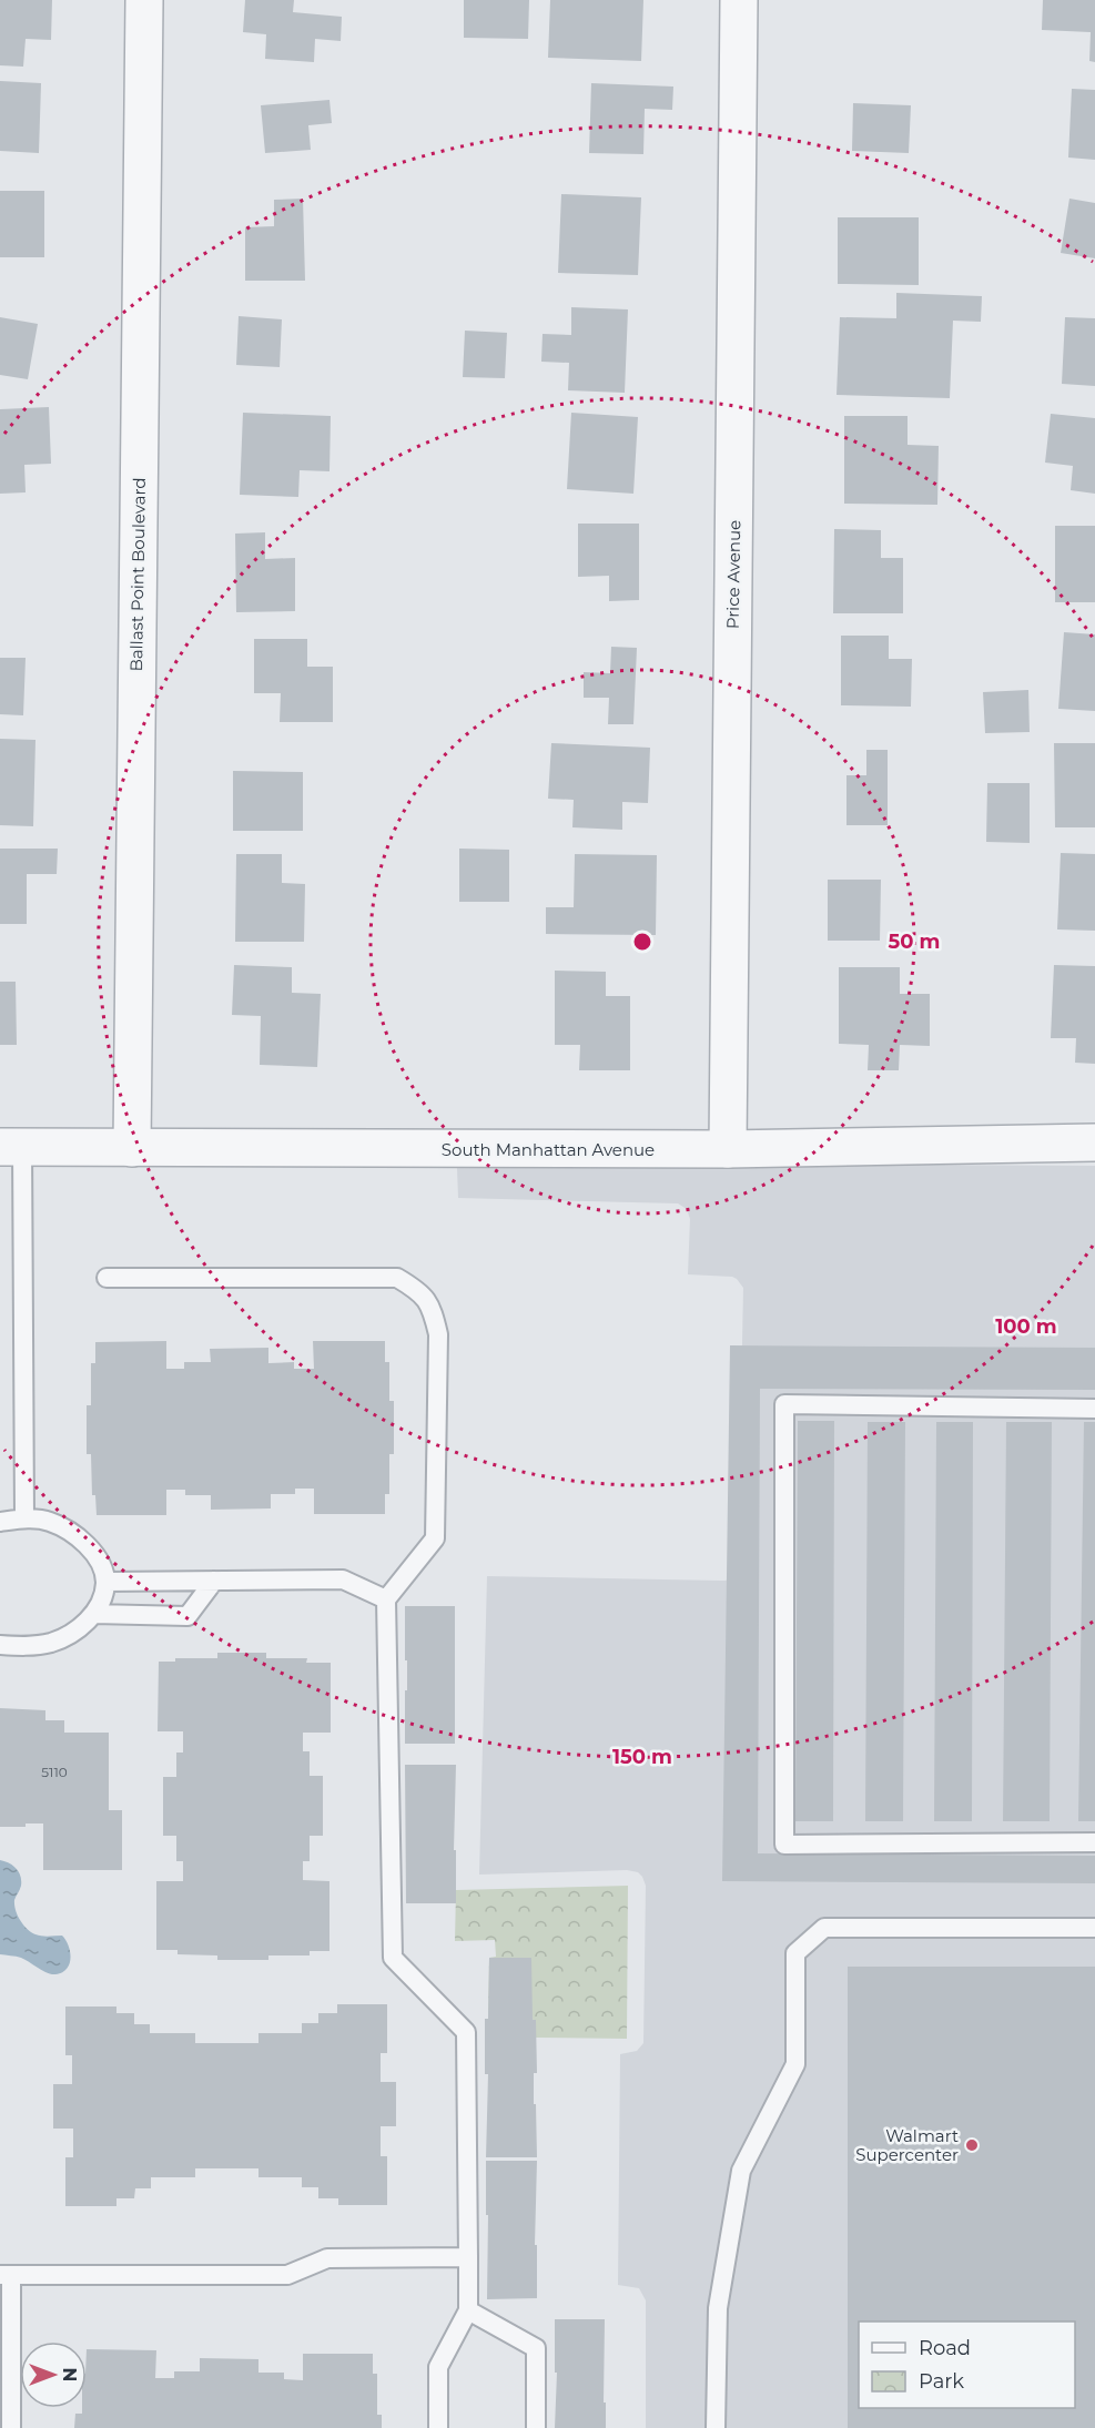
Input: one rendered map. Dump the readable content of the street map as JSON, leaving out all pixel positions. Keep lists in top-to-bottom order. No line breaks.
{"streets":{"street":["Ballast Point Boulevard","Price Avenue","South Manhattan Avenue"]},"crossings":[["Ballast Point Boulevard","South Manhattan Avenue"],["Price Avenue","South Manhattan Avenue"]],"places":["Walmart Supercenter"],"house_numbers":["5110"],"legend":["Road","Park"],"north":"right","rings":["50 m","100 m","150 m"]}
